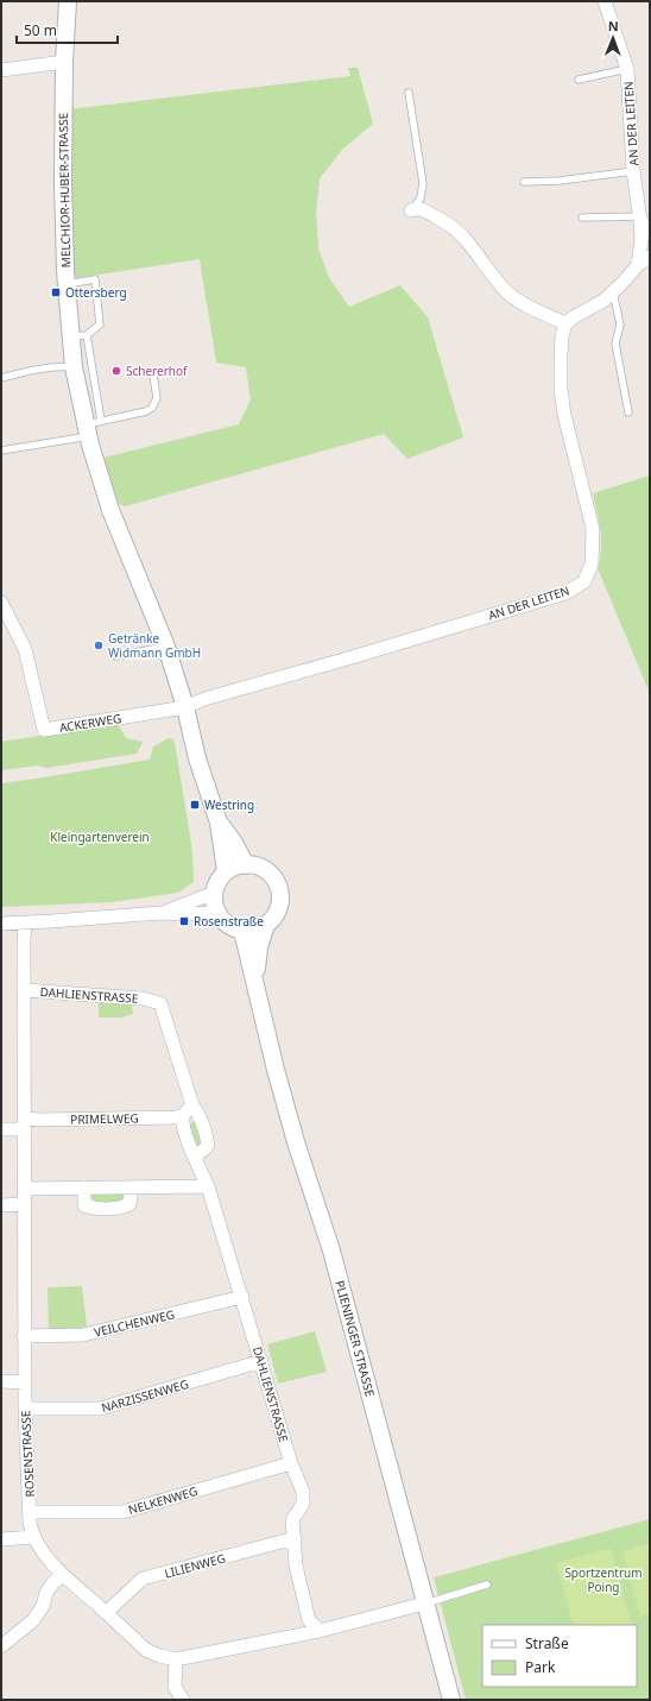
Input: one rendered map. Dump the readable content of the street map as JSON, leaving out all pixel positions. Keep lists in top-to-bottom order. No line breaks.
{"streets":{"street":["AN DER LEITEN","MELCHIOR-HUBER-STRASSE","ACKERWEG","DAHLIENSTRASSE","PRIMELWEG","VEILCHENWEG","PLIENINGER STRASSE","NARZISSENWEG","ROSENSTRASSE","NELKENWEG","LILIENWEG"]},"crossings":[["AN DER LEITEN","MELCHIOR-HUBER-STRASSE"],["AN DER LEITEN","ACKERWEG"],["MELCHIOR-HUBER-STRASSE","ACKERWEG"],["DAHLIENSTRASSE","PRIMELWEG"],["DAHLIENSTRASSE","VEILCHENWEG"],["DAHLIENSTRASSE","NARZISSENWEG"],["DAHLIENSTRASSE","ROSENSTRASSE"],["DAHLIENSTRASSE","NELKENWEG"],["DAHLIENSTRASSE","LILIENWEG"],["PRIMELWEG","ROSENSTRASSE"],["VEILCHENWEG","ROSENSTRASSE"],["PLIENINGER STRASSE","ROSENSTRASSE"],["NARZISSENWEG","ROSENSTRASSE"],["ROSENSTRASSE","NELKENWEG"],["ROSENSTRASSE","LILIENWEG"]],"parks":["Kleingartenverein","Sportzentrum Poing"],"places":{"transit":["Ottersberg","Westring","Rosenstraße"],"other":["Schererhof","Getränke Widmann GmbH"]},"legend":["Straße","Park"],"scale_bar":"50 m","north":"top"}
